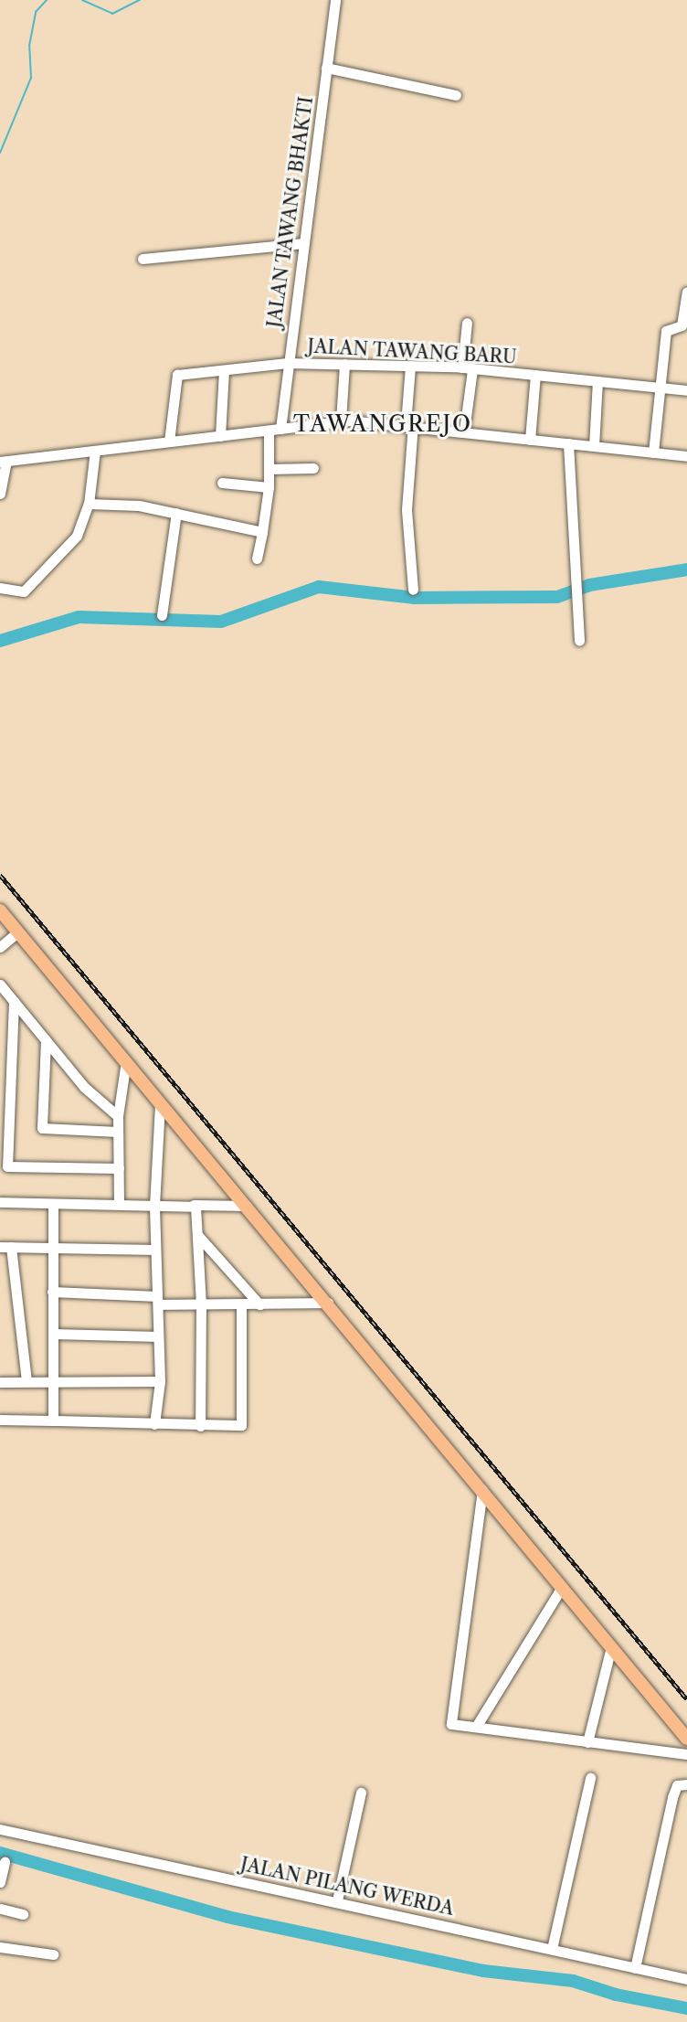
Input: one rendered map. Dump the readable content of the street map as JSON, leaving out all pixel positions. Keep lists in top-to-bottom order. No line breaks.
{"streets":{"street":["JALAN TAWANG BHAKTI","JALAN TAWANG BARU","JALAN PILANG WERDA"]},"crossings":[["JALAN TAWANG BHAKTI","JALAN TAWANG BARU"]],"districts":["TAWANGREJO"]}
